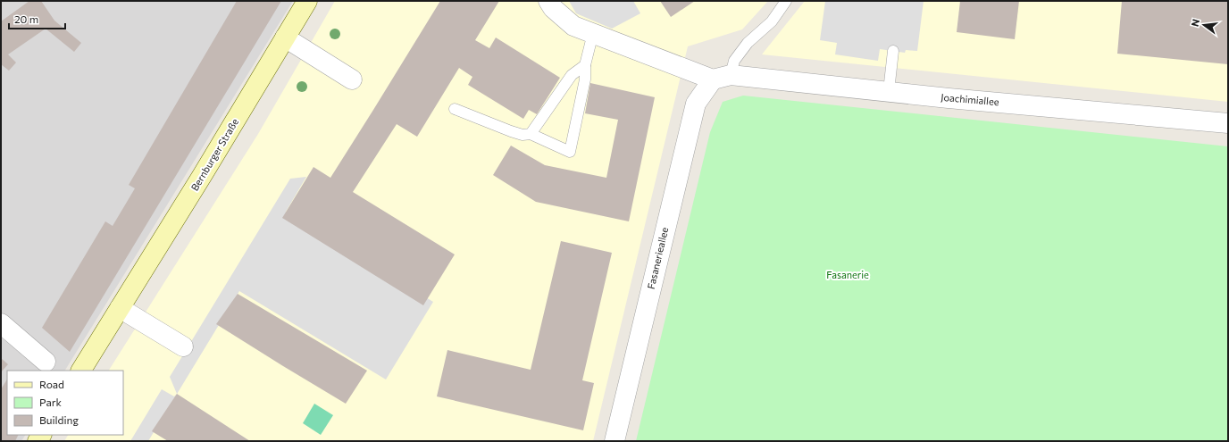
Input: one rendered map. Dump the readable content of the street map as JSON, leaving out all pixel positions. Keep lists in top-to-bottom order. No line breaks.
{"streets":{"main road":["Bernburger Straße"],"street":["Joachimiallee","Fasanerieallee"]},"crossings":[["Joachimiallee","Fasanerieallee"]],"parks":["Fasanerie"],"legend":["Road","Park","Building"],"scale_bar":"20 m","north":"left"}
